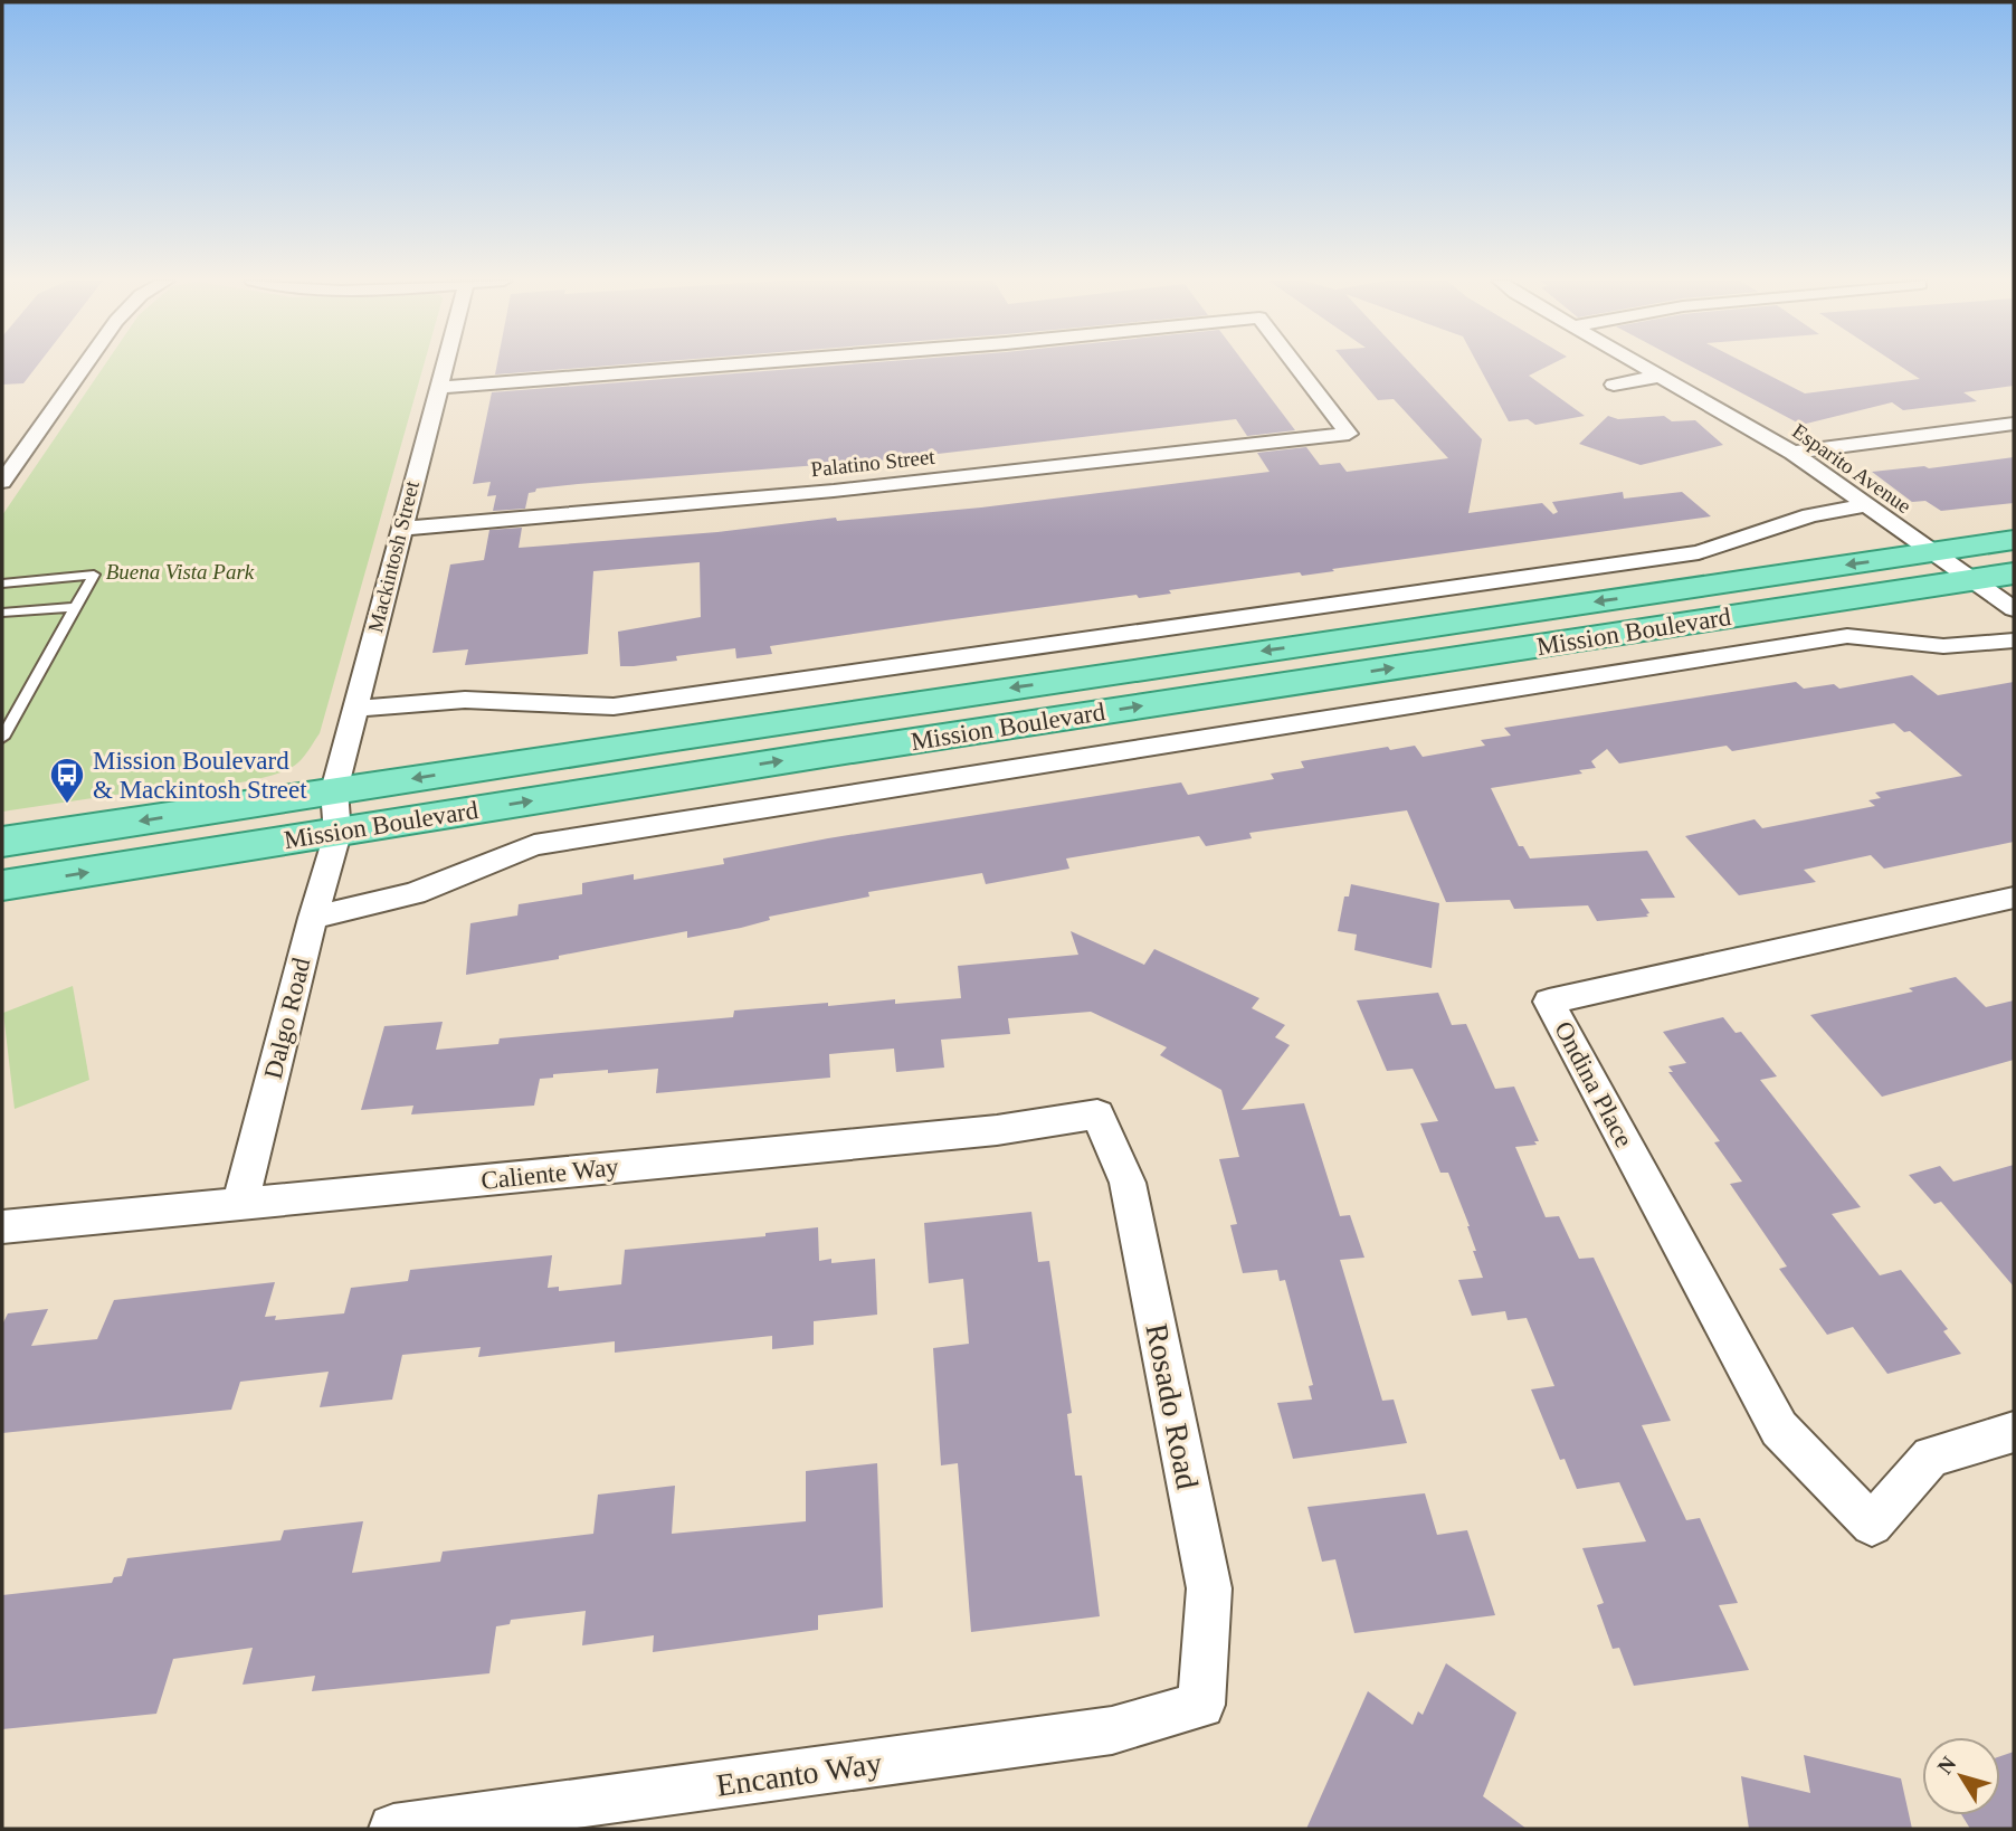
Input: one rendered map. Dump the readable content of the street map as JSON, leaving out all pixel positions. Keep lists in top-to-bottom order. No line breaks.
{"streets":{"main road":["Mission Boulevard"],"street":["Palatino Street","Esparito Avenue","Mackintosh Street","Dalgo Road","Ondina Place","Caliente Way","Rosado Road","Encanto Way"]},"crossings":[["Palatino Street","Mackintosh Street"],["Esparito Avenue","Mission Boulevard"],["Mackintosh Street","Mission Boulevard"],["Mackintosh Street","Dalgo Road"],["Mission Boulevard","Dalgo Road"],["Dalgo Road","Caliente Way"],["Caliente Way","Rosado Road"],["Rosado Road","Encanto Way"]],"parks":["Buena Vista Park"],"places":{"bus stop":["Mission Boulevard & Mackintosh Street"]},"north":"top left"}
